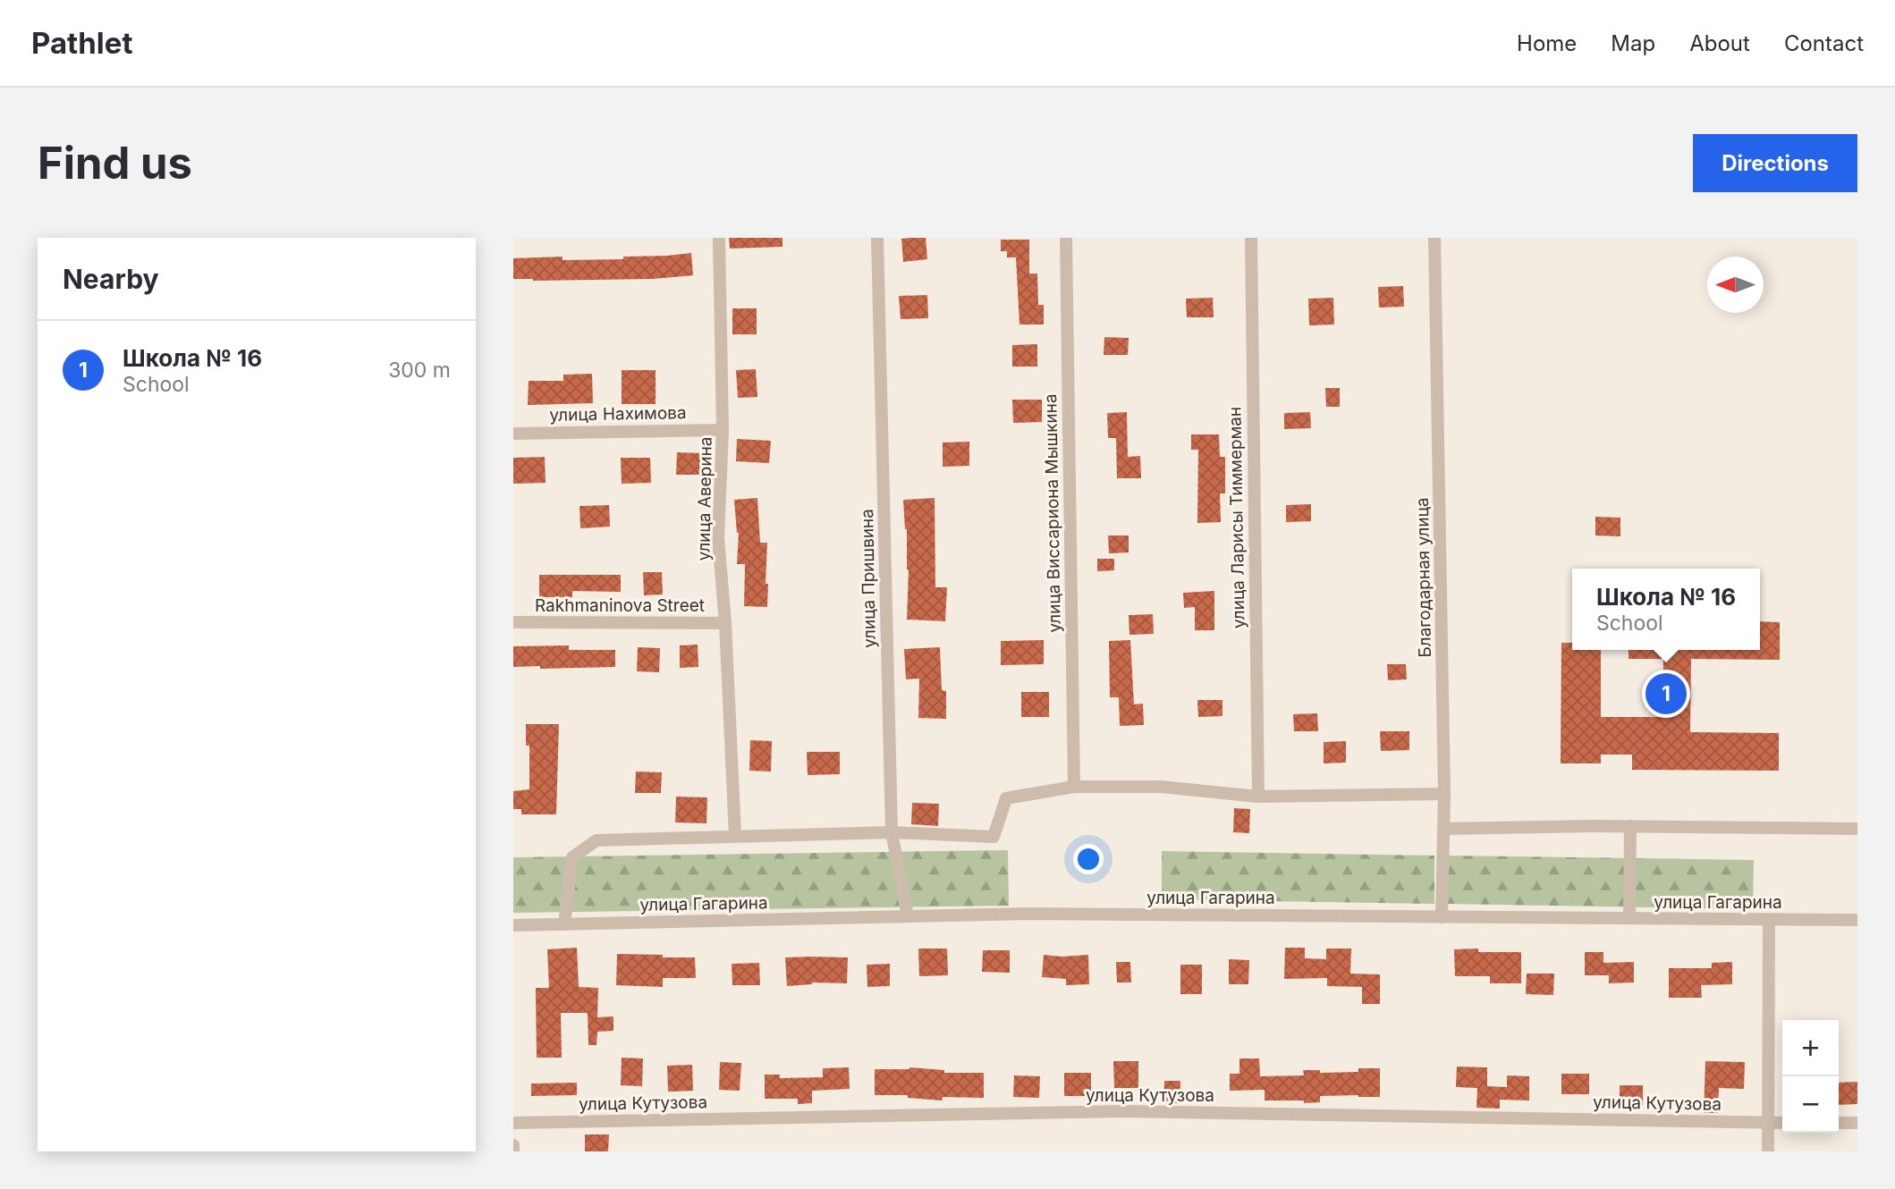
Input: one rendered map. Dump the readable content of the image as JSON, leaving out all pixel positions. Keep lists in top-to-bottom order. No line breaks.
{"streets":{"street":["улица Нахимова","улица Аверина","улица Виссариона Мышкина","улица Ларисы Тиммерман","Благодарная улица","улица Пришвина","Rakhmaninova Street","улица Гагарина","улица Кутузова"]},"crossings":[["улица Нахимова","улица Аверина"],["улица Аверина","Rakhmaninova Street"],["Благодарная улица","улица Гагарина"],["улица Пришвина","улица Гагарина"]],"north":"left","page":{"header":"Pathlet","nav":["Home","Map","About","Contact"],"buttons":"Directions","title":"Find us","heading":"Nearby","list":[{"mark":"1","name":"Школа № 16","note":"School","value":"300 m"}],"popup":["Школа № 16","School"],"pins":"1","map_buttons":["+","−"]}}
